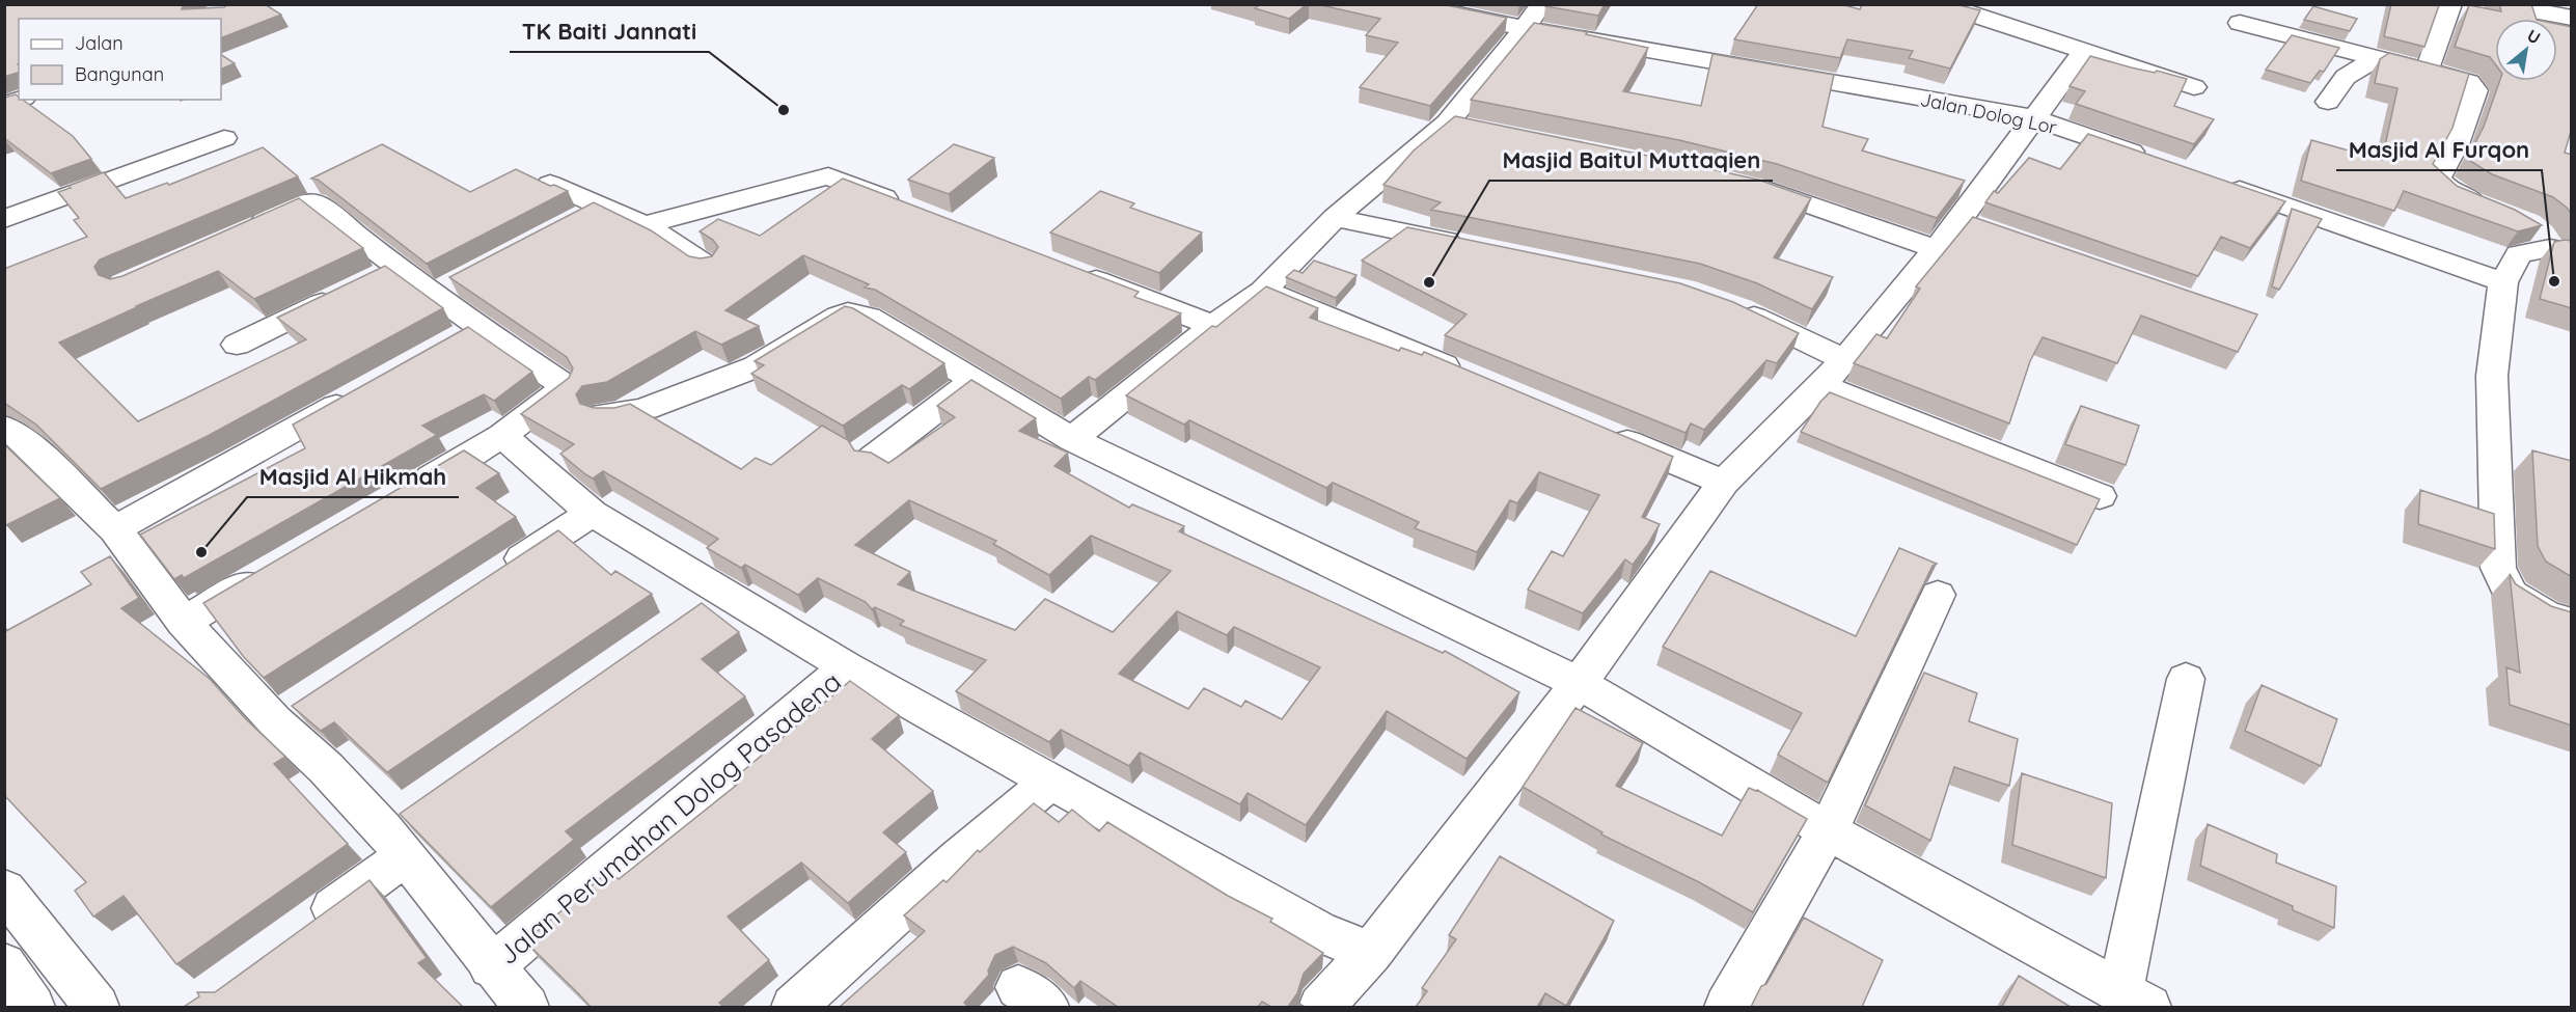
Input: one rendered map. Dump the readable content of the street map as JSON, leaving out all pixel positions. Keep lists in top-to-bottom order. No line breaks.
{"streets":{"street":["Jalan Dolog Lor","Jalan Perumahan Dolog Pasadena"]},"places":["TK Baiti Jannati","Masjid Al Furqon","Masjid Baitul Muttaqien","Masjid Al Hikmah"],"legend":["Jalan","Bangunan"],"north":"top right"}
